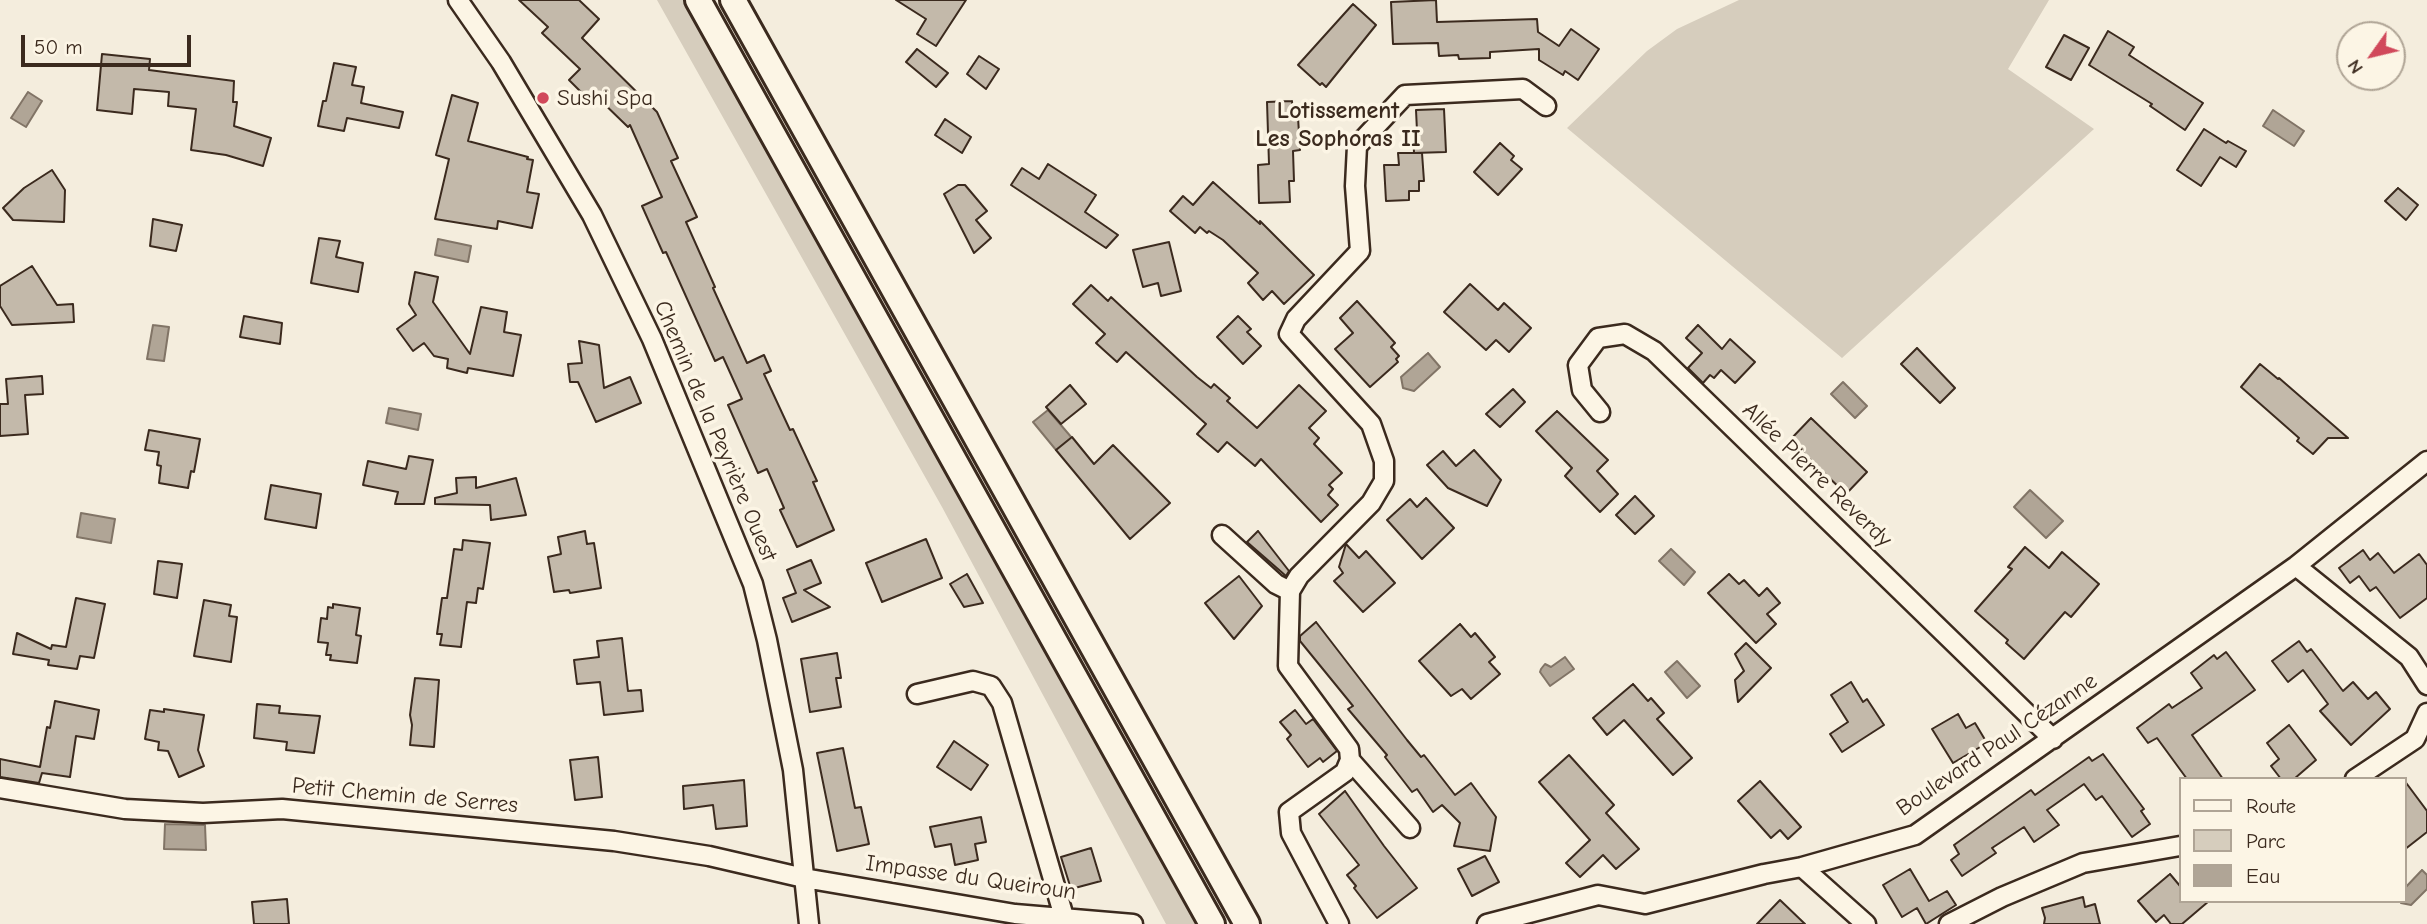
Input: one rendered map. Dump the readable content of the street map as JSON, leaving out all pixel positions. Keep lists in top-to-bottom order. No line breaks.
{"streets":{"street":["Chemin de la Peyrière Ouest","Allée Pierre Reverdy","Boulevard Paul Cézanne","Petit Chemin de Serres","Impasse du Queiroun"]},"crossings":[["Chemin de la Peyrière Ouest","Petit Chemin de Serres"],["Chemin de la Peyrière Ouest","Impasse du Queiroun"],["Allée Pierre Reverdy","Boulevard Paul Cézanne"],["Petit Chemin de Serres","Impasse du Queiroun"]],"districts":["Lotissement Les Sophoras II"],"places":["Sushi Spa"],"legend":["Route","Parc","Eau"],"scale_bar":"50 m","north":"bottom left"}
